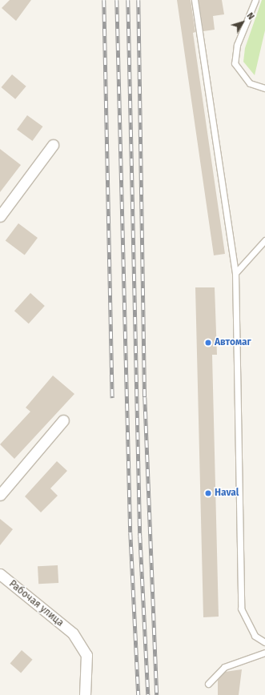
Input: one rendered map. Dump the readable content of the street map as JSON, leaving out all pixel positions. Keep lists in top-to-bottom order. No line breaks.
{"streets":{"street":["Рабочая улица"]},"places":["Автомаг","Haval"],"north":"top right"}
